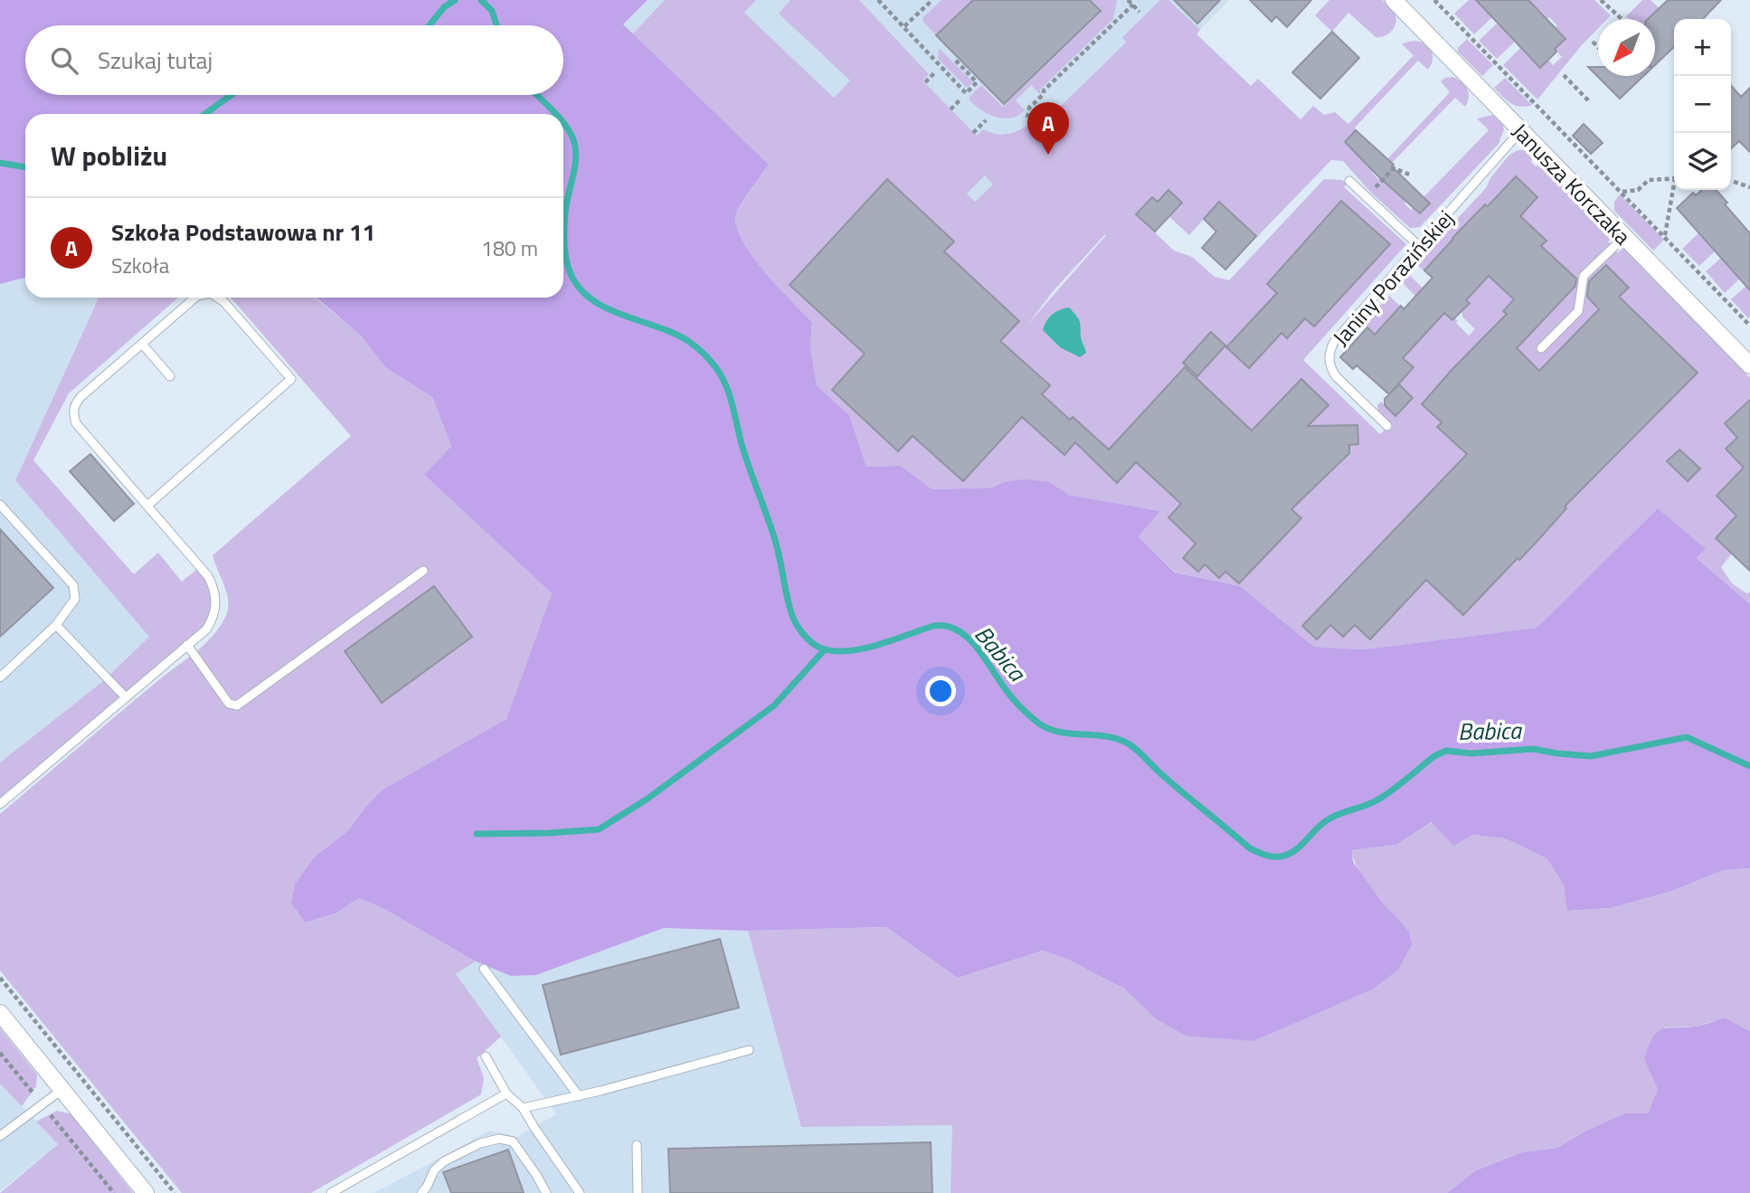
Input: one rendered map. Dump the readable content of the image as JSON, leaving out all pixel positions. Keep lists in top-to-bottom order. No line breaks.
{"streets":{"street":["Janusza Korczaka"],"lane":["Janiny Porazińskiej"]},"crossings":[["Janusza Korczaka","Janiny Porazińskiej"]],"water":["Babica"],"north":"bottom left","page":{"map_buttons":["+","−"],"search":"Szukaj tutaj","pins":"A","heading":"W pobliżu","list":[{"mark":"A","name":"Szkoła Podstawowa nr 11","note":"Szkoła","value":"180 m"}]}}
